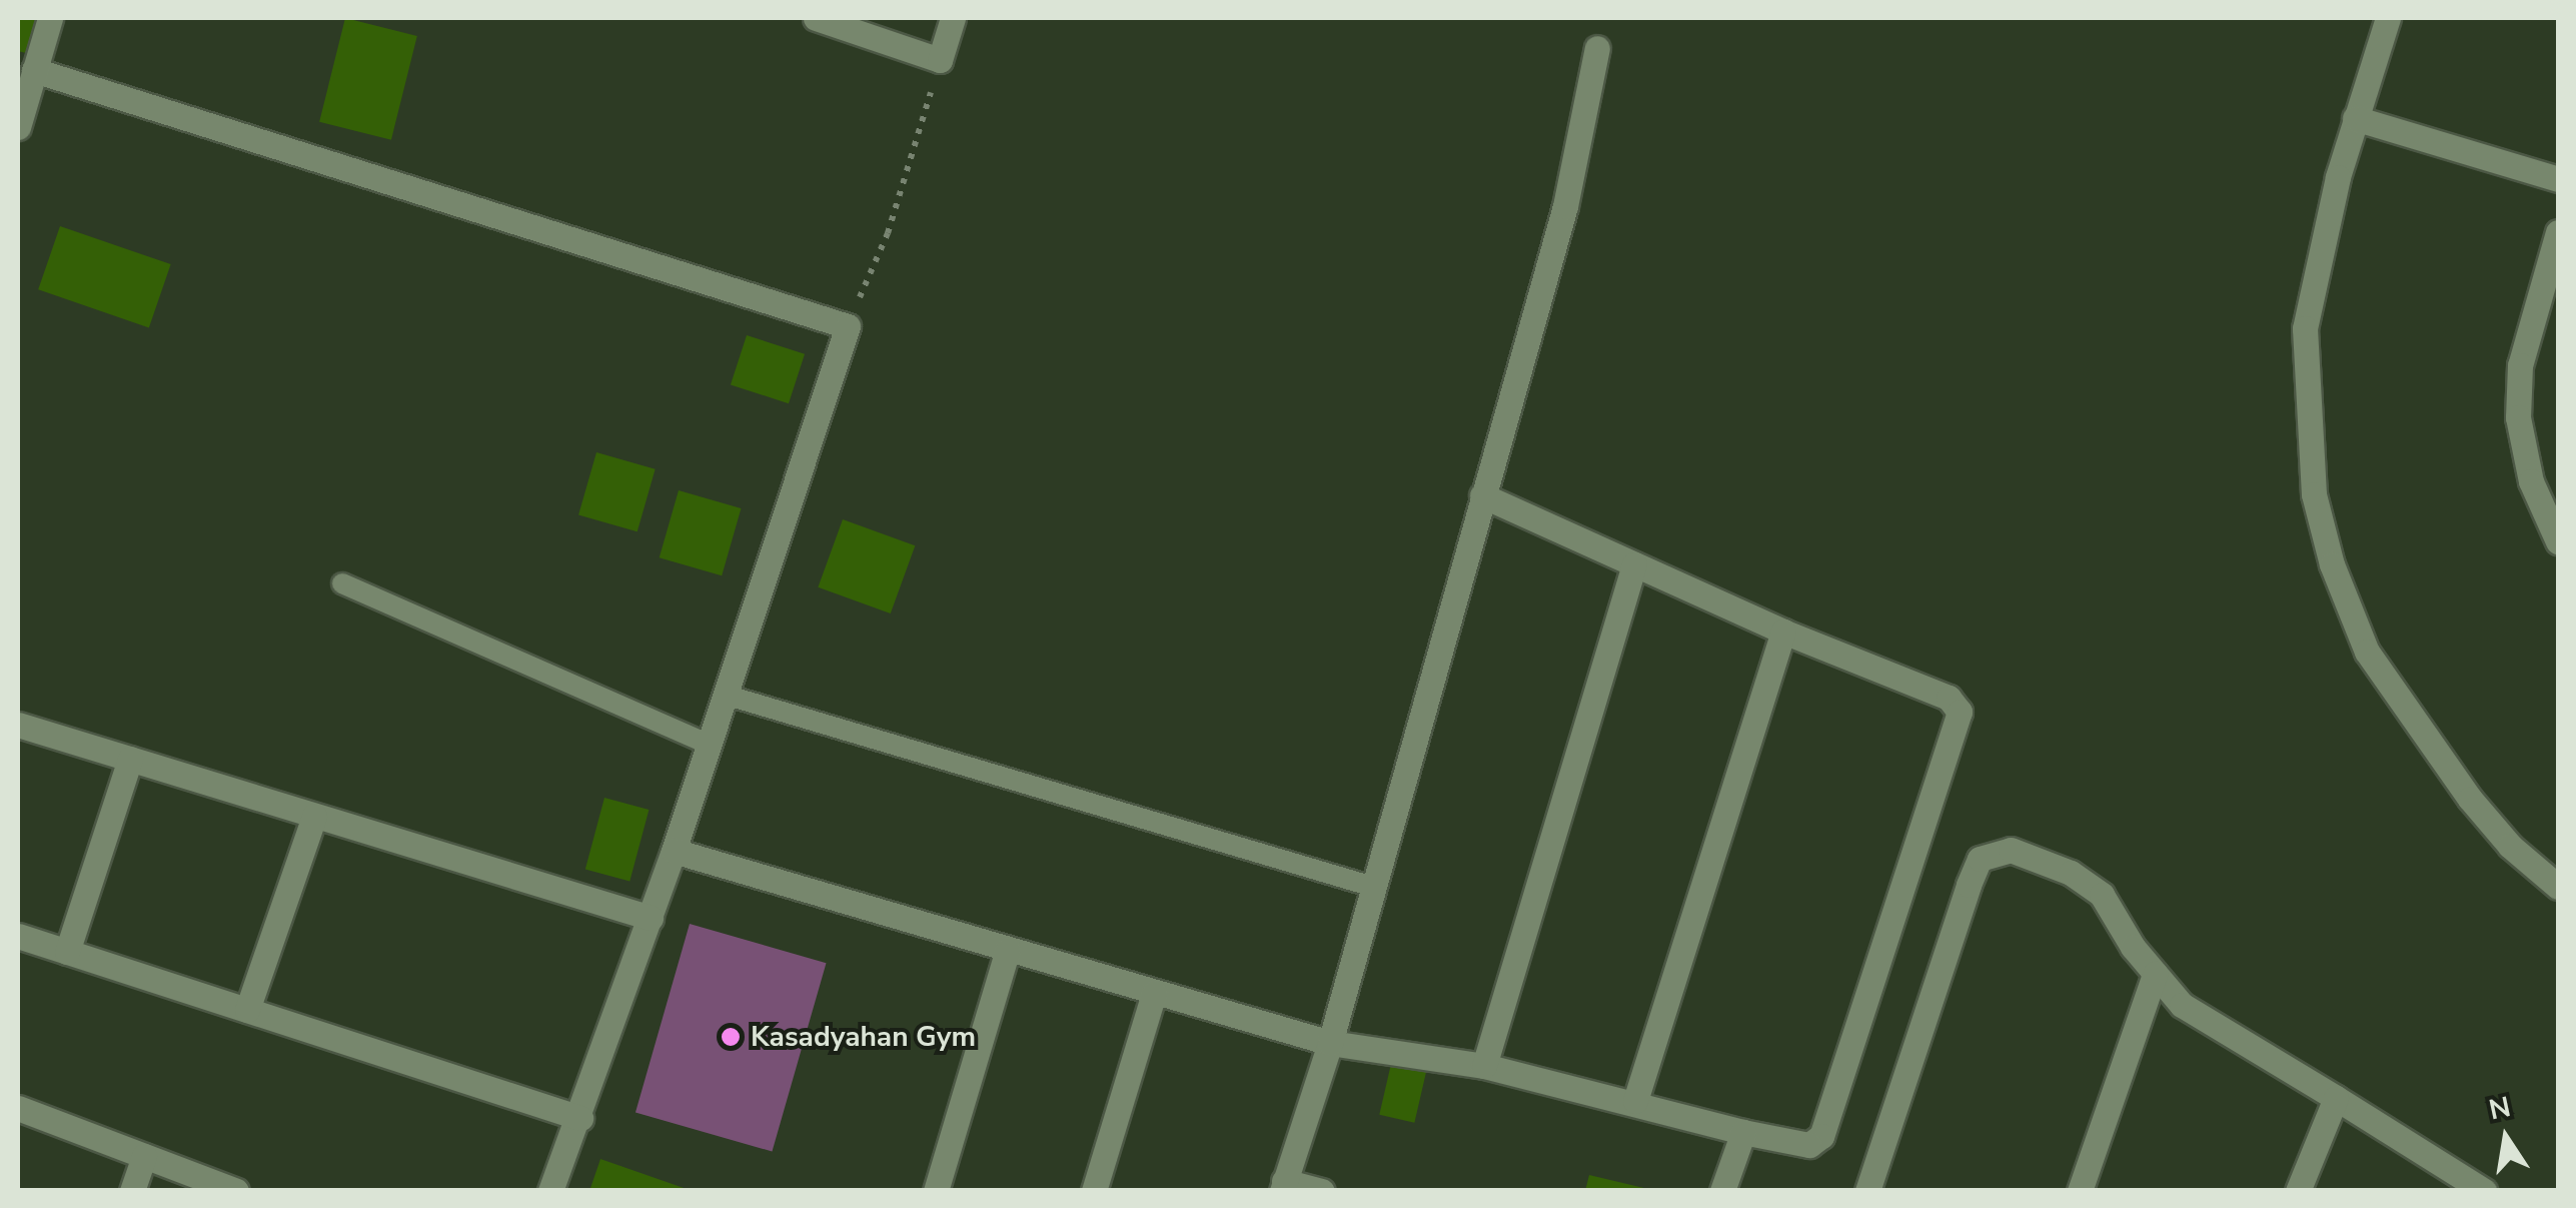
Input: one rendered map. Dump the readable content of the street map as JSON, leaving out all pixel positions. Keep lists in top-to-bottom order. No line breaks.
{"places":["Kasadyahan Gym"],"north":"top"}
